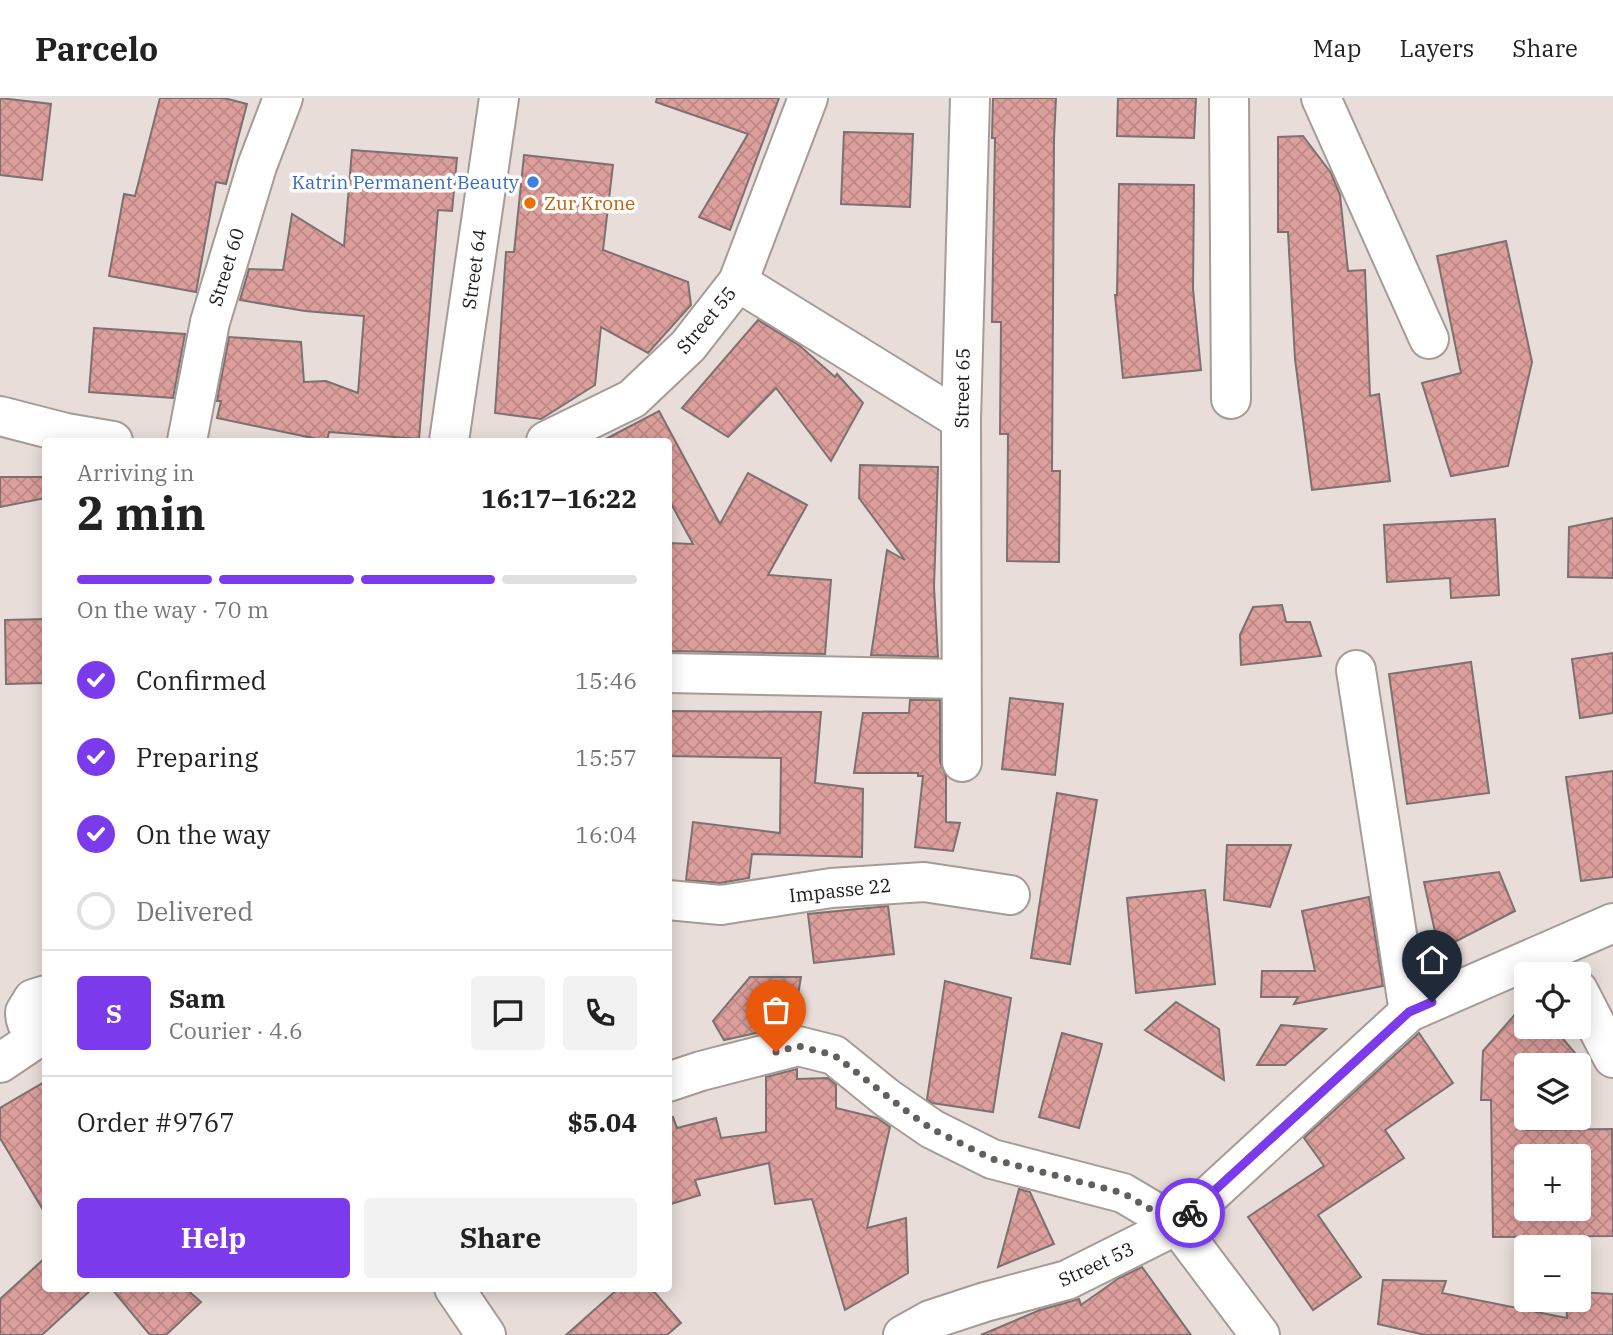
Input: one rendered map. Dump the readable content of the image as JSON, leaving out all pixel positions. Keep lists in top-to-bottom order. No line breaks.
{"streets":{"street":["Street 60","Street 64","Street 55","Street 65","Impasse 22","Street 53"]},"places":["Katrin Permanent Beauty","Zur Krone"],"page":{"header":"Parcelo","nav":["Map","Layers","Share"],"heading":["2 min","Arriving in","16:17–16:22"],"panel":["Sam","Courier · 4.6","Order #9767","$5.04"],"bar":"On the way · 70 m","list":[["Confirmed","15:46"],["Preparing","15:57"],["On the way","16:04"],"Delivered"],"map_buttons":["+","−"],"round":"S","buttons":["Help","Share"]}}
